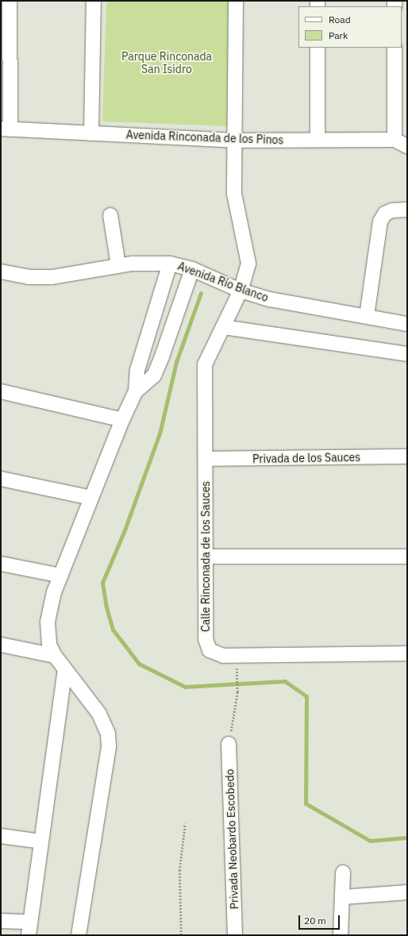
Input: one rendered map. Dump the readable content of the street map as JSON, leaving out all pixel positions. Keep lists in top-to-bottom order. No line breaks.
{"streets":{"street":["Avenida Rinconada de los Pinos","Avenida Río Blanco","Privada de los Sauces","Calle Rinconada de los Sauces","Privada Neobardo Escobedo"]},"crossings":[["Avenida Rinconada de los Pinos","Calle Rinconada de los Sauces"],["Avenida Río Blanco","Calle Rinconada de los Sauces"],["Privada de los Sauces","Calle Rinconada de los Sauces"]],"parks":["Parque Rinconada San Isidro"],"legend":["Road","Park"],"scale_bar":"20 m"}
